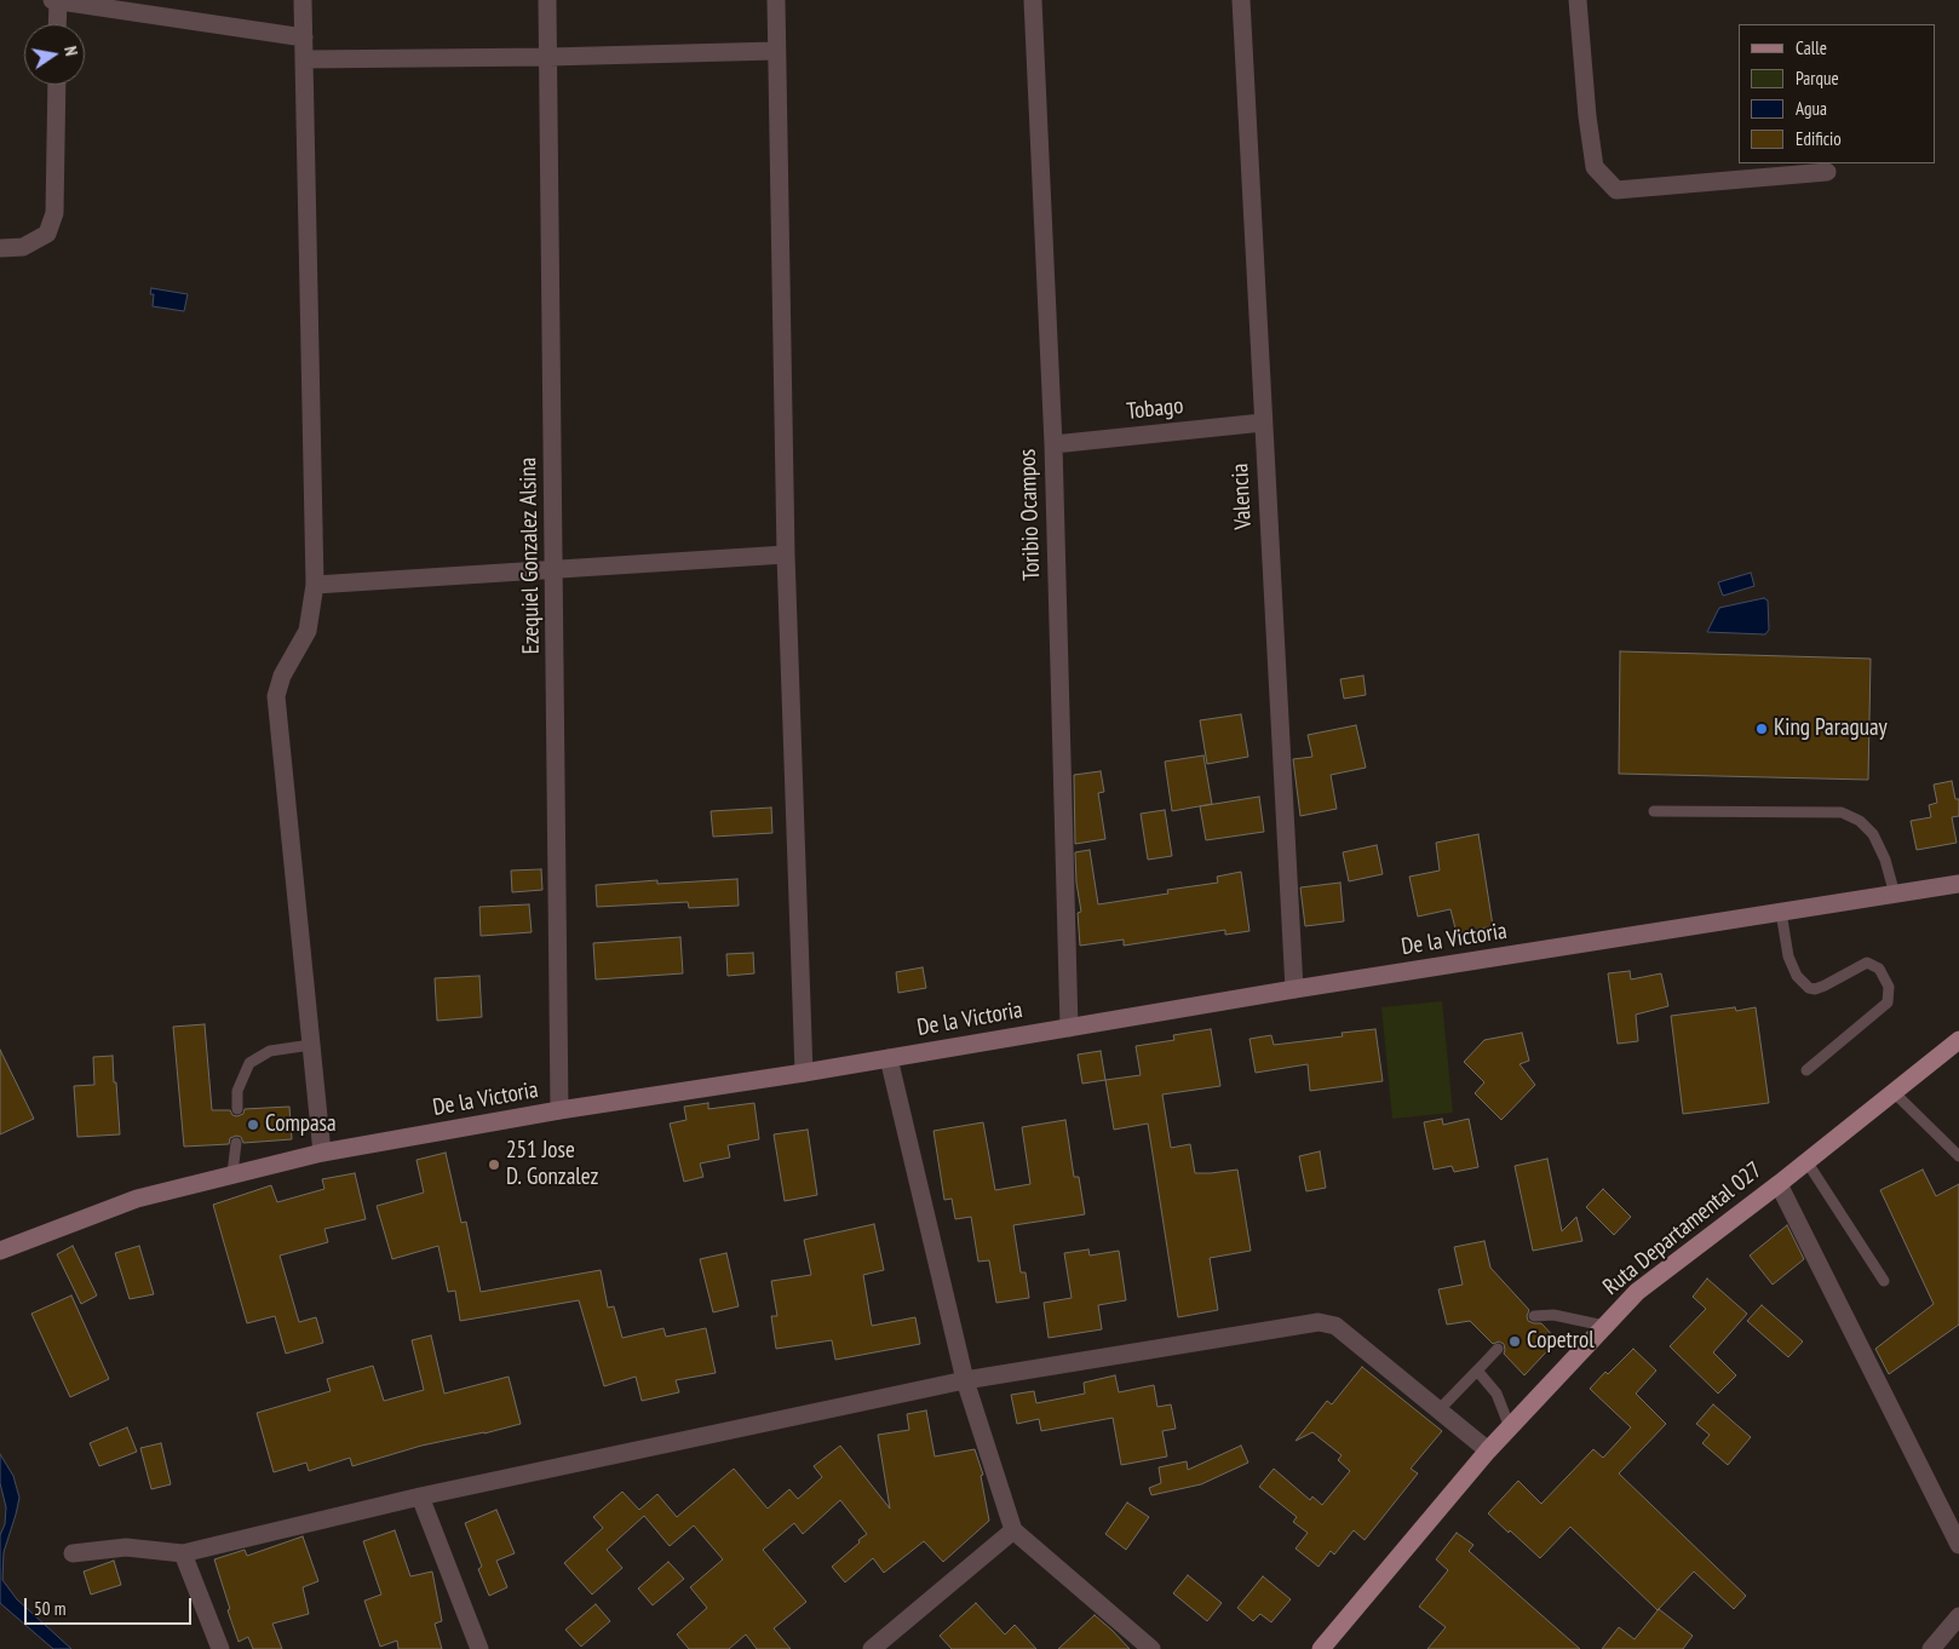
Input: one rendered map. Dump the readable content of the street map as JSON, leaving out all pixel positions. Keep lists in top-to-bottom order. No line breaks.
{"streets":{"main road":["De la Victoria","Ruta Departamental 027"],"street":["Tobago","Valencia","Toribio Ocampos","Ezequiel Gonzalez Alsina"]},"crossings":[["Tobago","Valencia"],["Tobago","Toribio Ocampos"],["Valencia","De la Victoria"],["Toribio Ocampos","De la Victoria"],["Ezequiel Gonzalez Alsina","De la Victoria"]],"places":["King Paraguay","Compasa","251 Jose D. Gonzalez","Copetrol"],"legend":["Calle","Parque","Agua","Edificio"],"scale_bar":"50 m","north":"right"}
